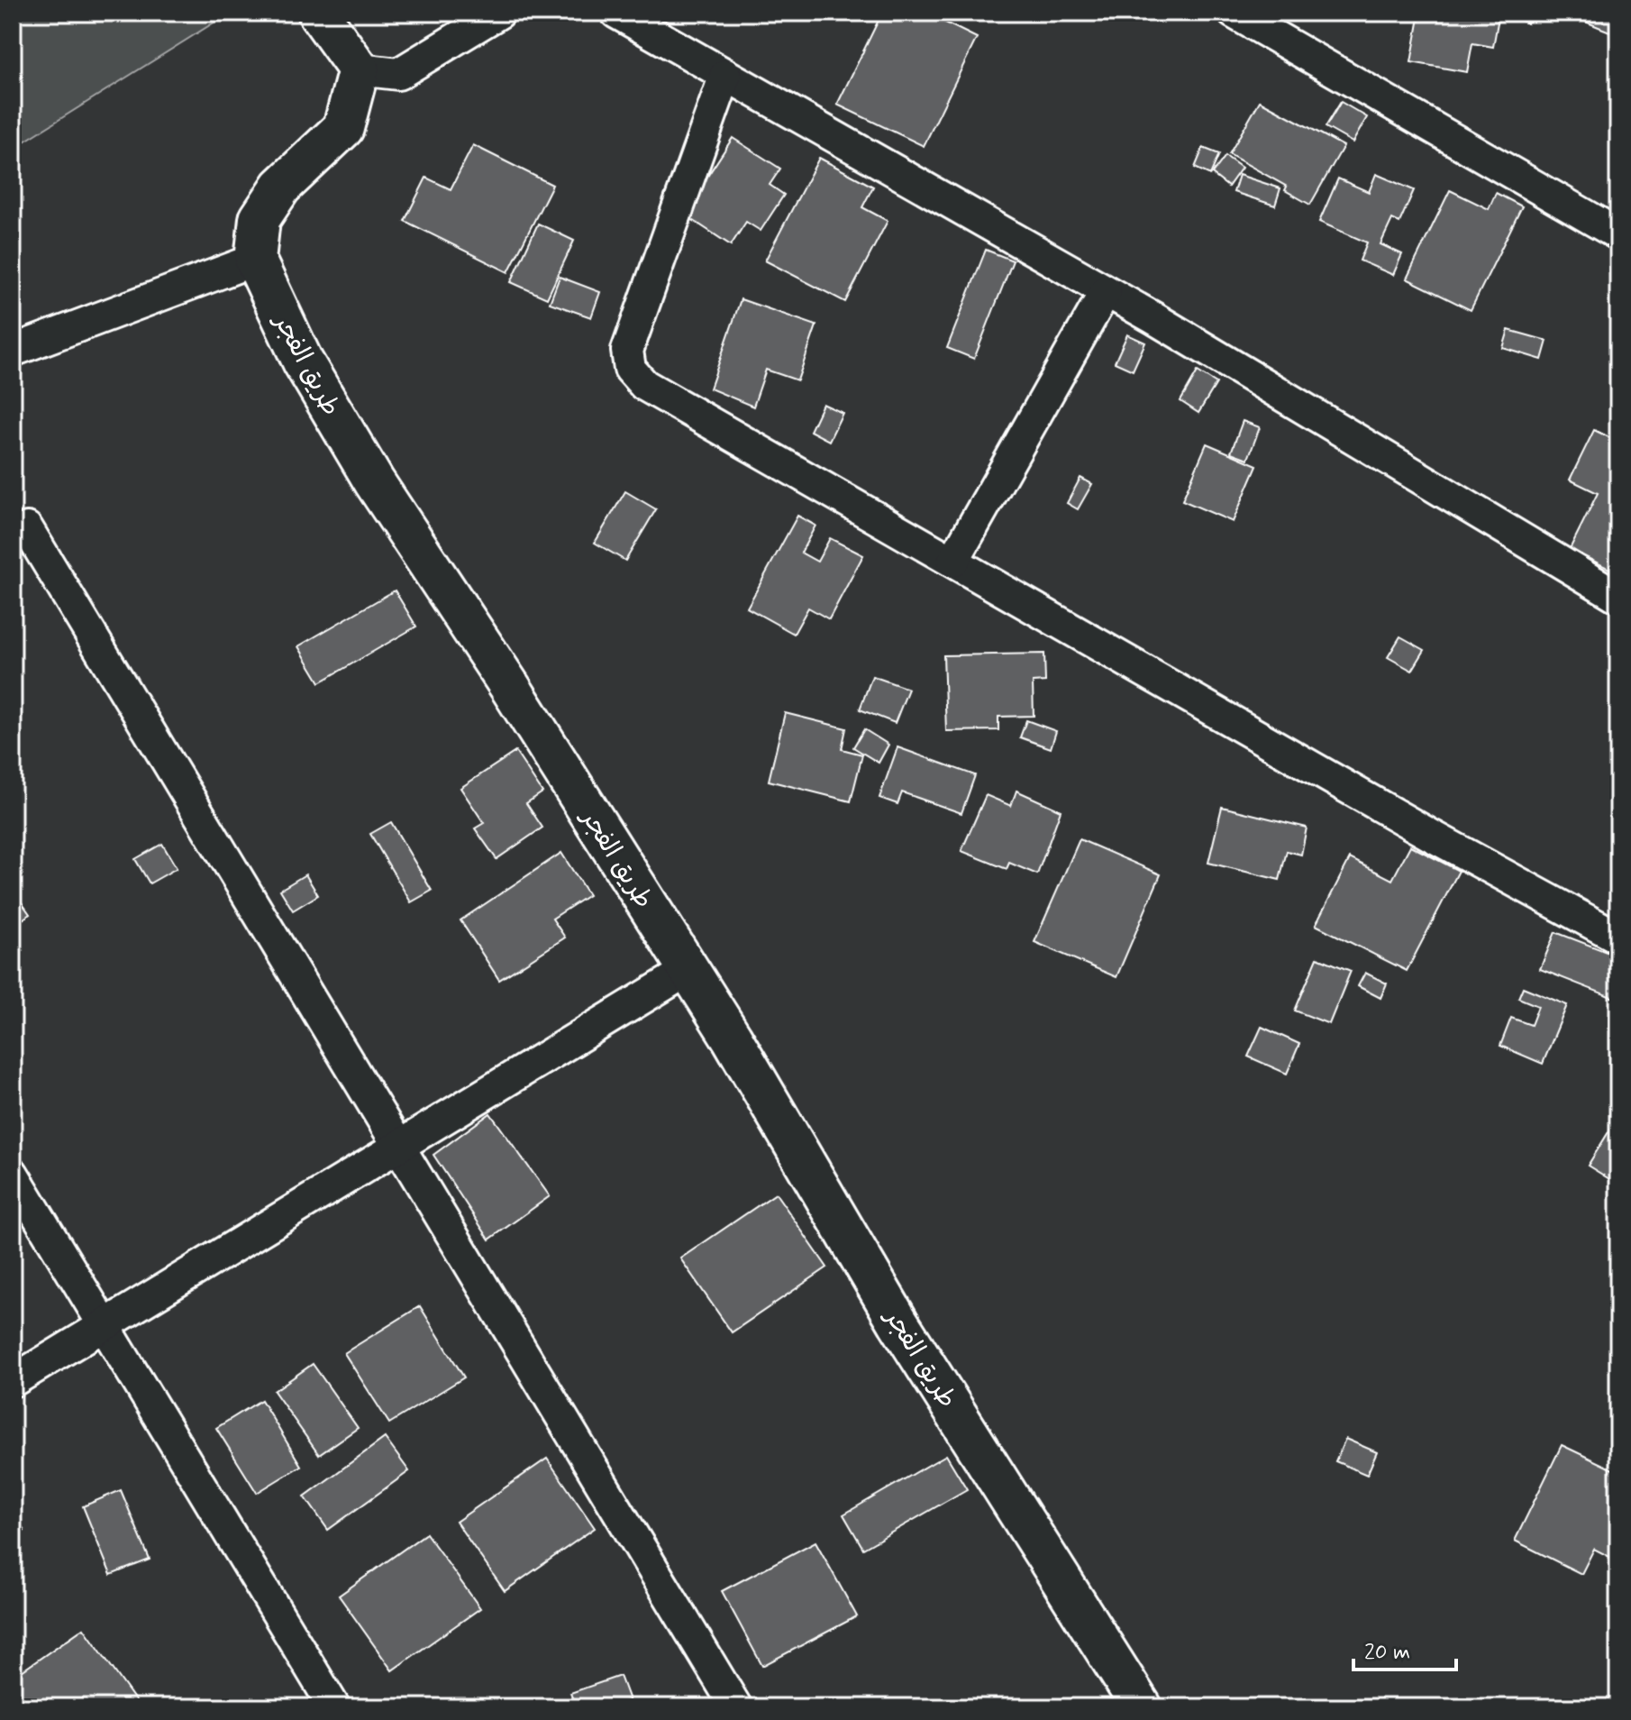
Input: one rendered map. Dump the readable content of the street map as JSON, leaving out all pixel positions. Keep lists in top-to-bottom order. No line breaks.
{"streets":{"street":["طريق الفجر"]},"scale_bar":"20 m"}
